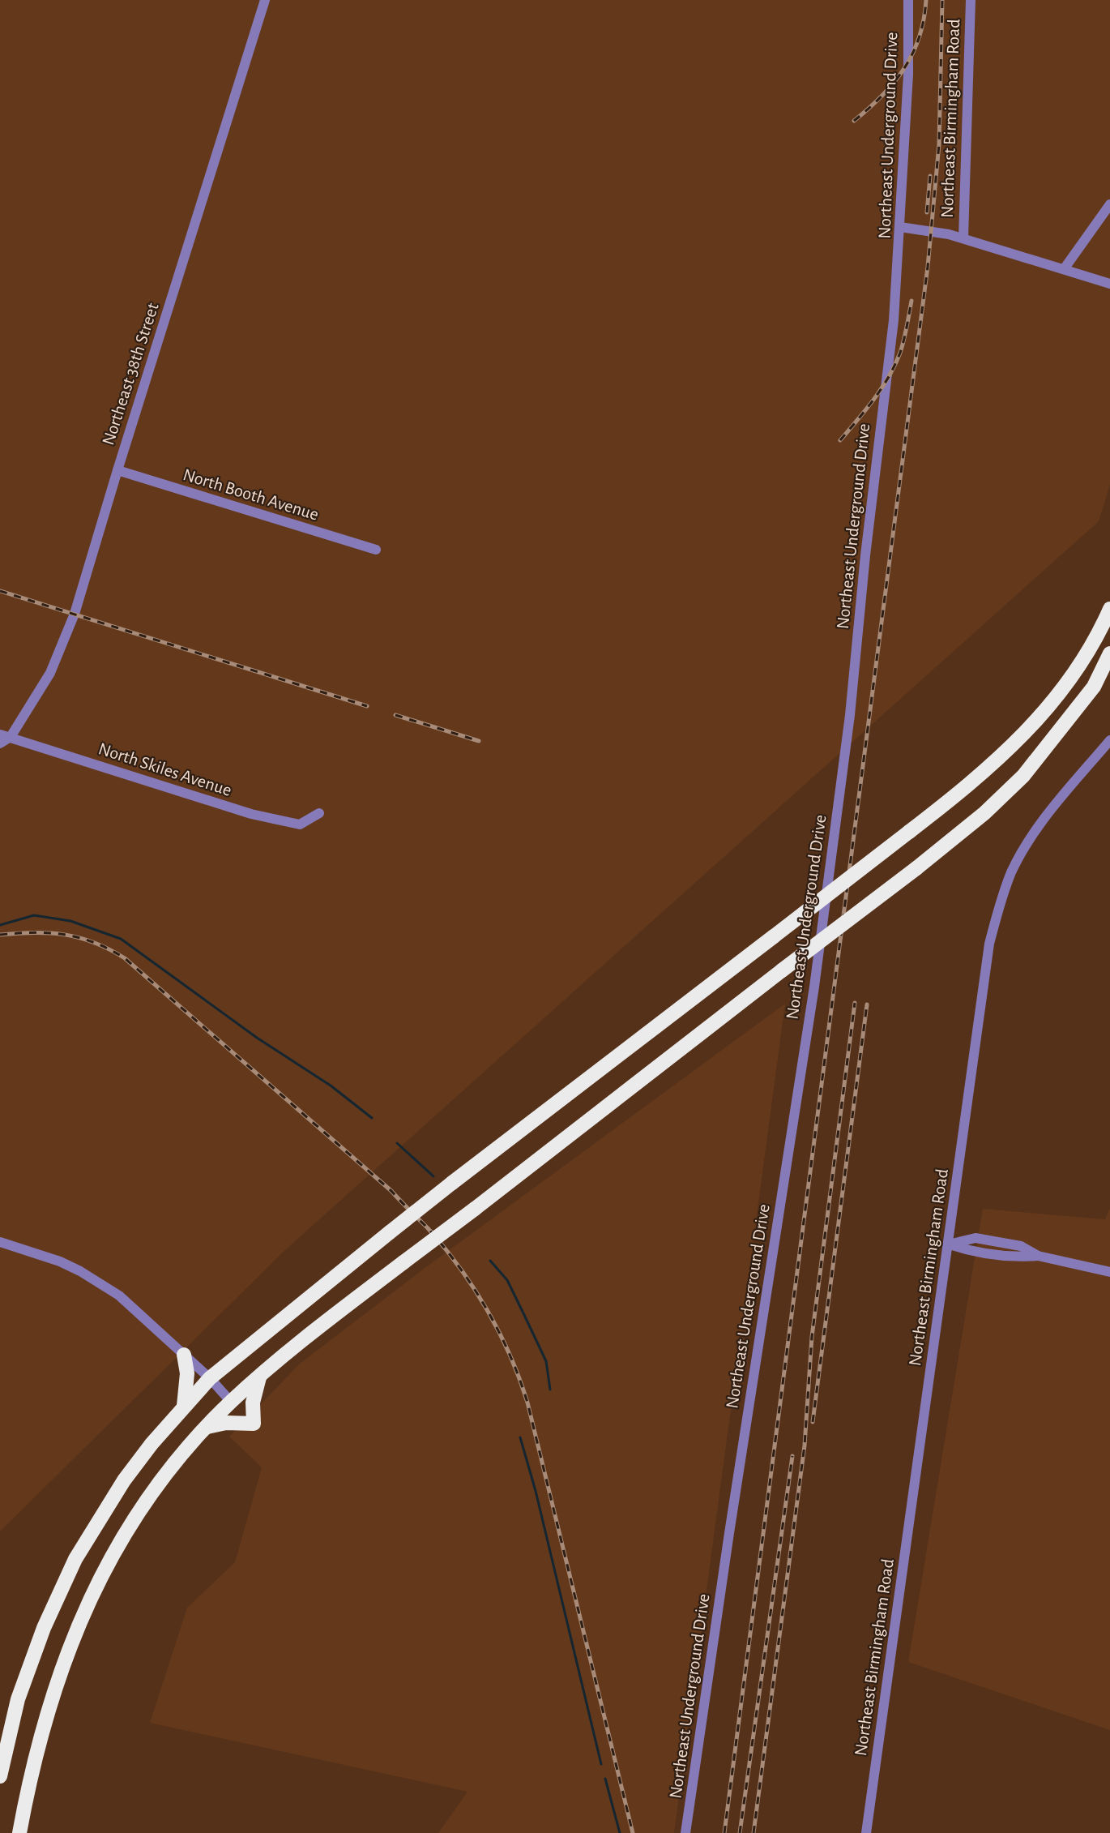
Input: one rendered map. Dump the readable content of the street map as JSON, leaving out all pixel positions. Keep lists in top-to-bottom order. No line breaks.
{"streets":{"street":["Northeast Birmingham Road","Northeast Underground Drive","Northeast 38th Street","North Booth Avenue","North Skiles Avenue"]},"crossings":[["Northeast 38th Street","North Booth Avenue"],["Northeast 38th Street","North Skiles Avenue"]]}
